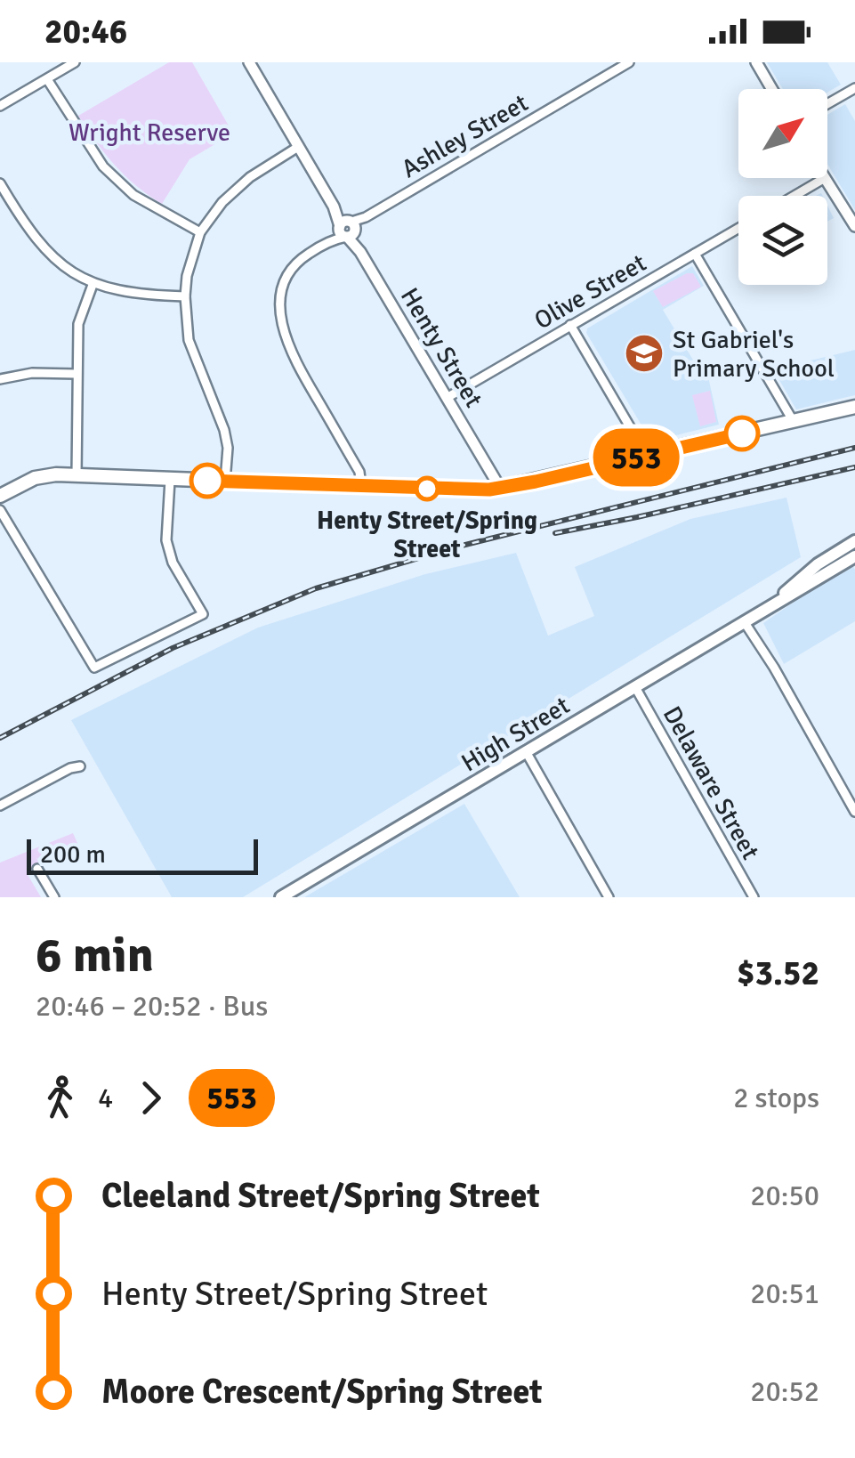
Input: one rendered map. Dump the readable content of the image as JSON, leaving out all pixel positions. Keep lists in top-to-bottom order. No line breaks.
{"streets":{"main road":["High Street"],"street":["Ashley Street","Olive Street","Henty Street","Delaware Street"]},"crossings":[["Ashley Street","Henty Street"],["Olive Street","Henty Street"],["High Street","Delaware Street"]],"parks":["Wright Reserve"],"places":{"school or university":["St Gabriel's Primary School"],"other":["Henty Street/Spring Street"]},"lines":["bus line 553"],"scale_bar":"200 m","north":"top right","page":{"status":"20:46","on_map":"553","scale":"200 m","heading":["6 min","20:46 – 20:52 · Bus","$3.52"],"legs":["4","553","2 stops"],"list":[{"name":"Cleeland Street/Spring Street","value":"20:50"},{"name":"Henty Street/Spring Street","value":"20:51"},{"name":"Moore Crescent/Spring Street","value":"20:52"}]}}
